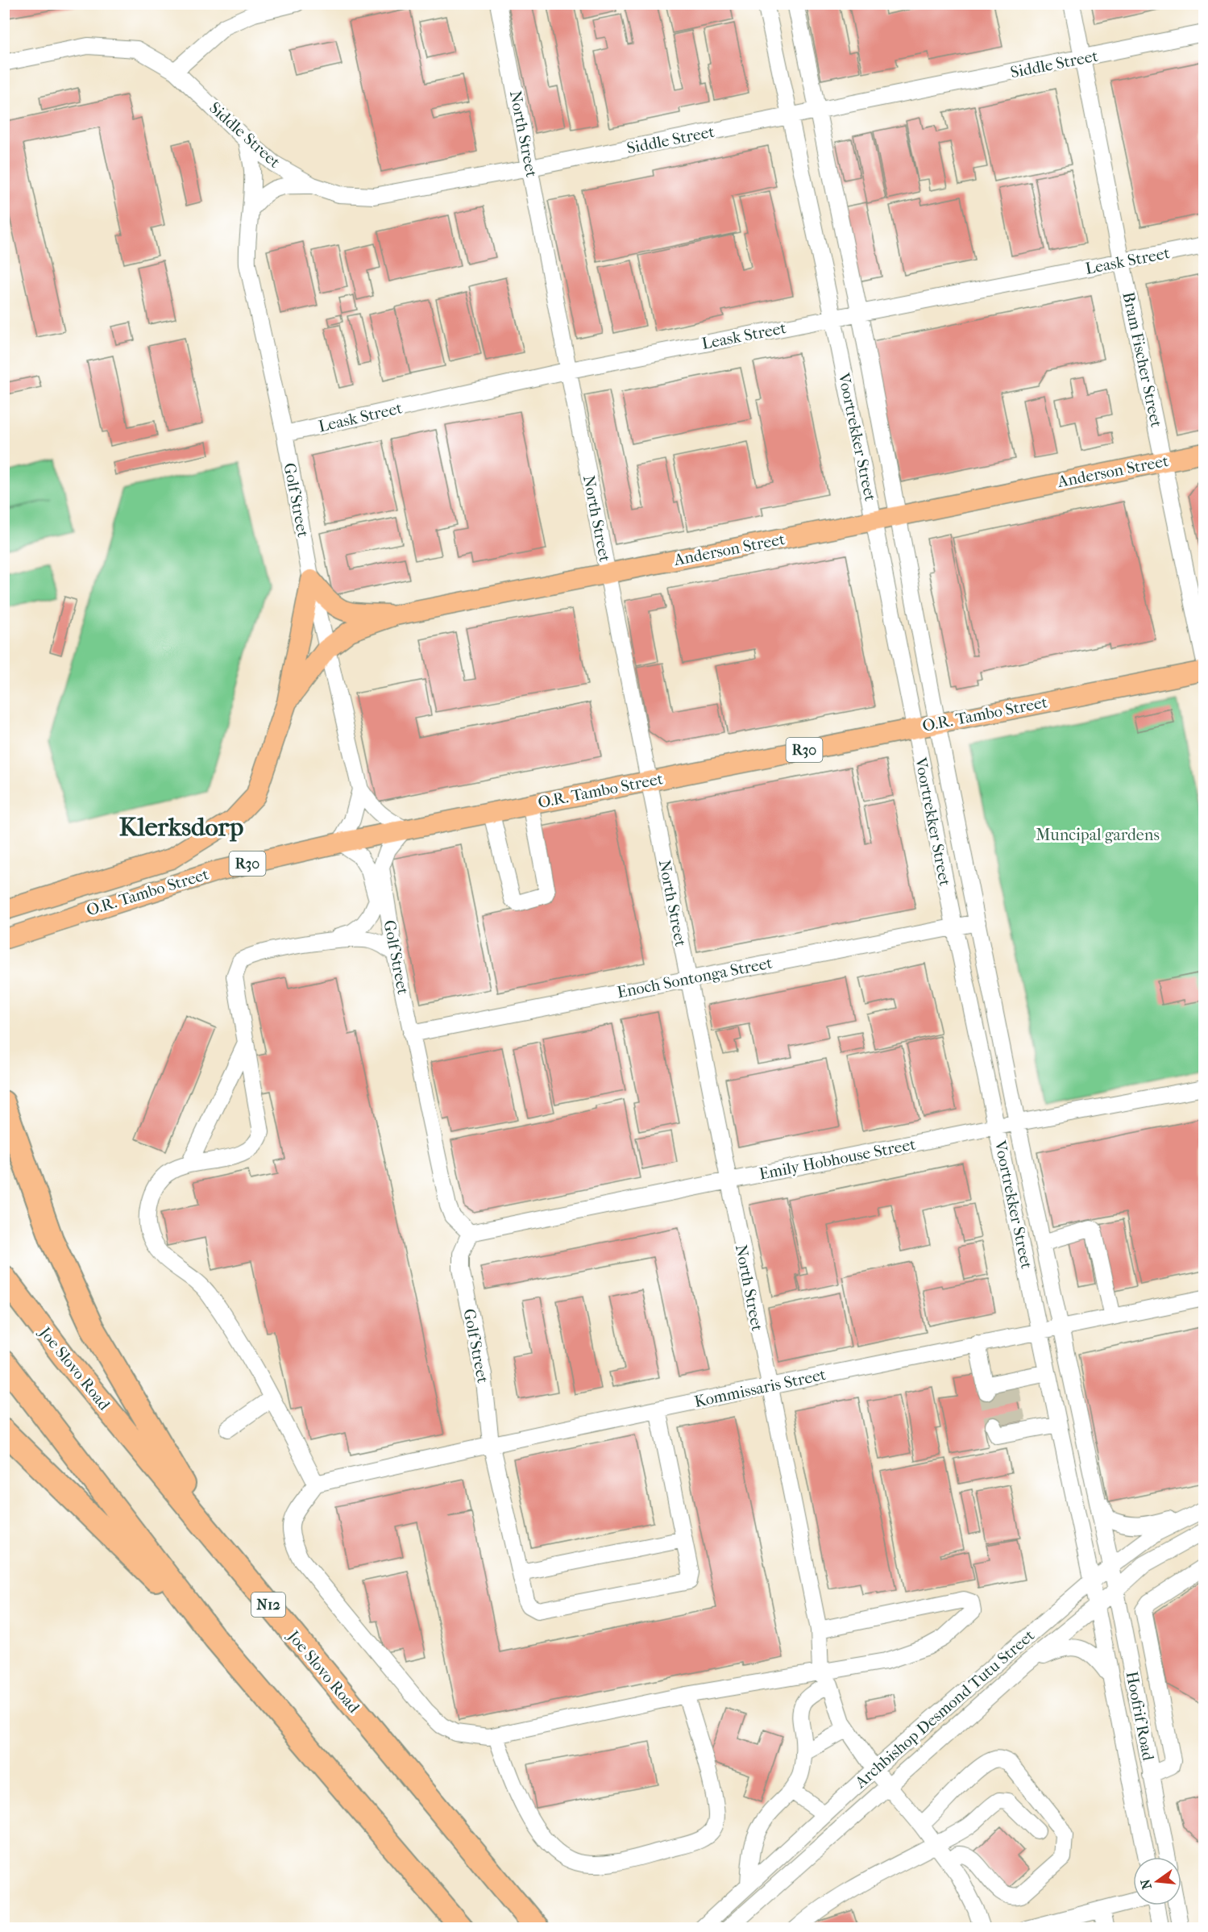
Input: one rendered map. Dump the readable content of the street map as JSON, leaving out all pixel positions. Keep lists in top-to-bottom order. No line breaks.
{"streets":{"highway":["Joe Slovo Road","N12"],"main road":["Anderson Street","O.R. Tambo Street","R30"],"street":["Siddle Street","North Street","Leask Street","Bram Fischer Street","Voortrekker Street","Golf Street","Enoch Sontonga Street","Emily Hobhouse Street","Kommissaris Street","Archbishop Desmond Tutu Street","Hoofrif Road"]},"crossings":[["Siddle Street","North Street"],["Siddle Street","Bram Fischer Street"],["Siddle Street","Voortrekker Street"],["Siddle Street","Golf Street"],["North Street","Leask Street"],["North Street","Anderson Street"],["North Street","O.R. Tambo Street"],["North Street","Enoch Sontonga Street"],["North Street","Emily Hobhouse Street"],["North Street","Kommissaris Street"],["North Street","Archbishop Desmond Tutu Street"],["Leask Street","Bram Fischer Street"],["Leask Street","Voortrekker Street"],["Leask Street","Golf Street"],["Bram Fischer Street","Anderson Street"],["Voortrekker Street","Anderson Street"],["Voortrekker Street","O.R. Tambo Street"],["Voortrekker Street","Enoch Sontonga Street"],["Voortrekker Street","Emily Hobhouse Street"],["Voortrekker Street","Kommissaris Street"],["Voortrekker Street","Archbishop Desmond Tutu Street"],["Voortrekker Street","Hoofrif Road"],["Anderson Street","Golf Street"],["Anderson Street","O.R. Tambo Street"],["Golf Street","O.R. Tambo Street"],["Golf Street","Enoch Sontonga Street"],["Golf Street","Emily Hobhouse Street"],["Golf Street","Kommissaris Street"],["Archbishop Desmond Tutu Street","Hoofrif Road"]],"districts":["Klerksdorp"],"parks":["Muncipal gardens"],"north":"left"}
